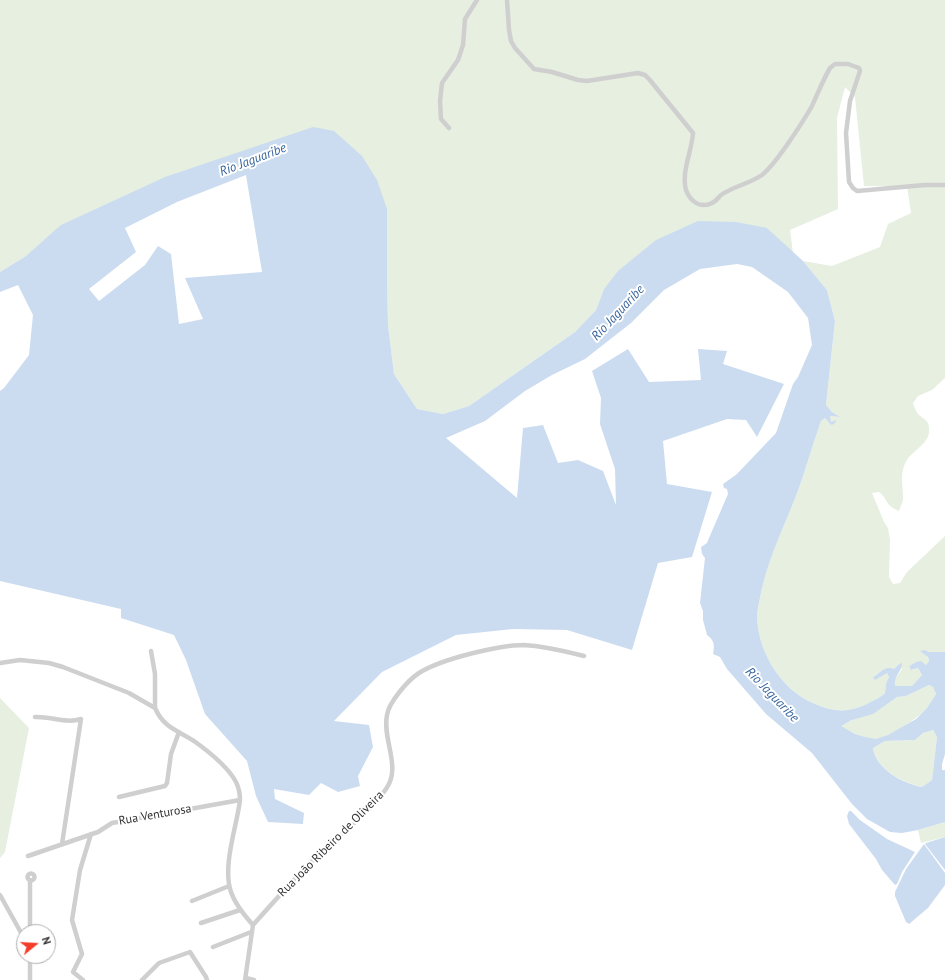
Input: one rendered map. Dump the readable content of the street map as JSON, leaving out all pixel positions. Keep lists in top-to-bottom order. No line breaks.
{"streets":{"street":["Rua Venturosa","Rua João Ribeiro de Oliveira"]},"water":["Rio Jaguaribe"],"north":"right"}
